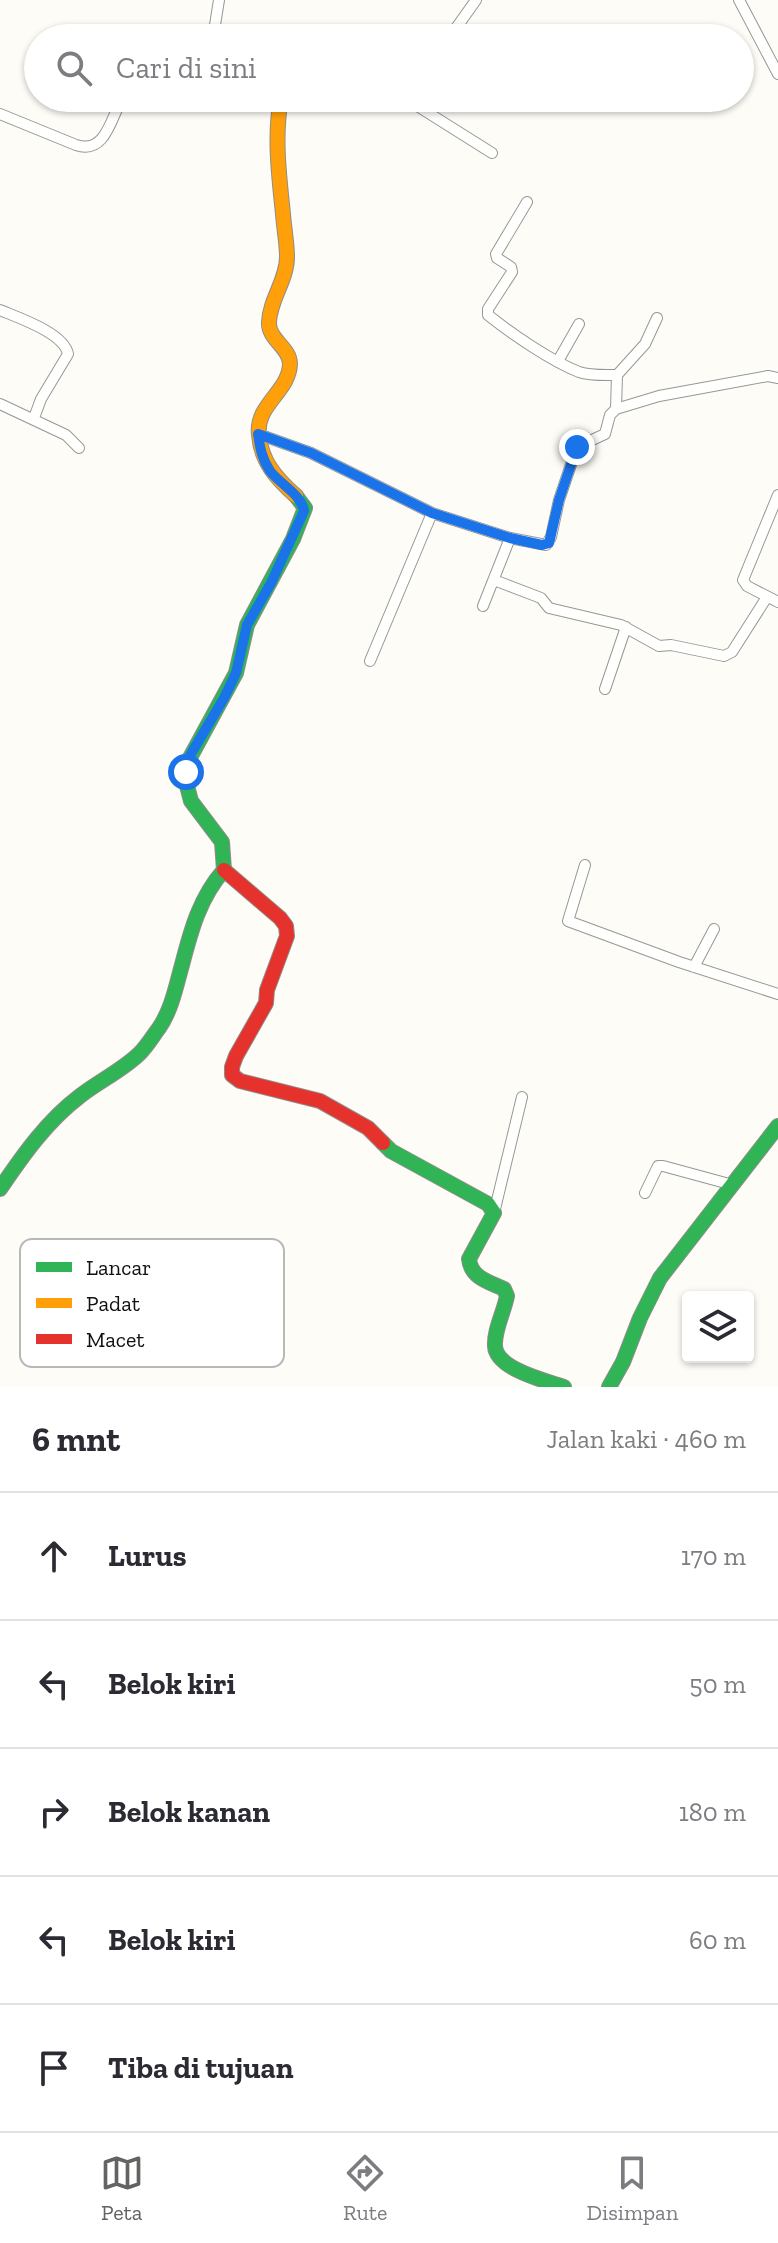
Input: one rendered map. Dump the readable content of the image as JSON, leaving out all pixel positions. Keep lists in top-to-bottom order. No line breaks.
{"legend":["Lancar","Padat","Macet"],"page":{"search":"Cari di sini","heading":["6 mnt","Jalan kaki · 460 m"],"list":[["Lurus","170 m"],["Belok kiri","50 m"],["Belok kanan","180 m"],["Belok kiri","60 m"],"Tiba di tujuan"],"nav":["Peta","Rute","Disimpan"]}}
